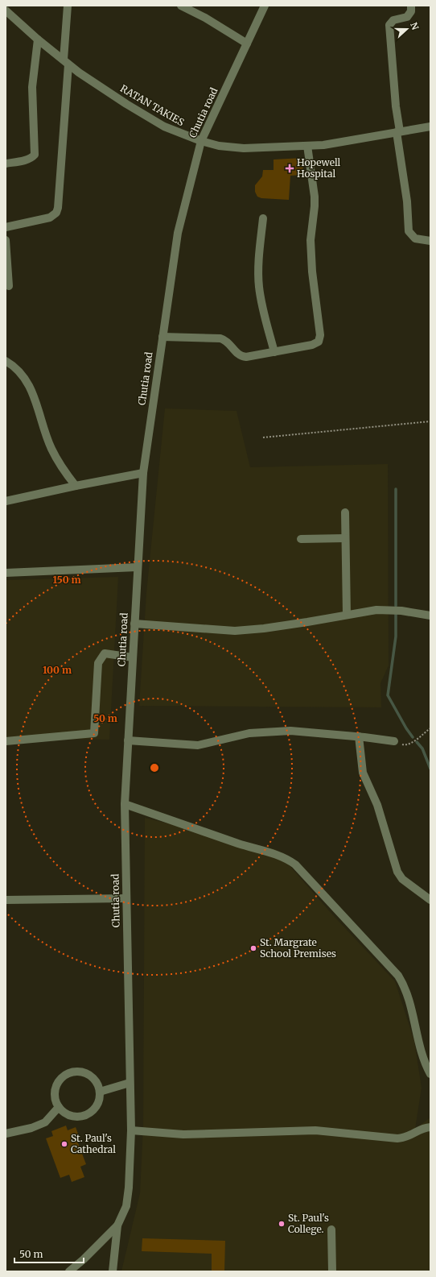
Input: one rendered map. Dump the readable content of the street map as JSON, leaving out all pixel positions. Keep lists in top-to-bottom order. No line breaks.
{"streets":{"street":["RATAN TAKIES","Chutia road"]},"crossings":[["RATAN TAKIES","Chutia road"]],"places":{"health":["Hopewell Hospital"],"other":["St. Margrate School Premises","St. Paul's Cathedral","St. Paul's College."]},"scale_bar":"50 m","north":"right","rings":["150 m","100 m","50 m"]}
